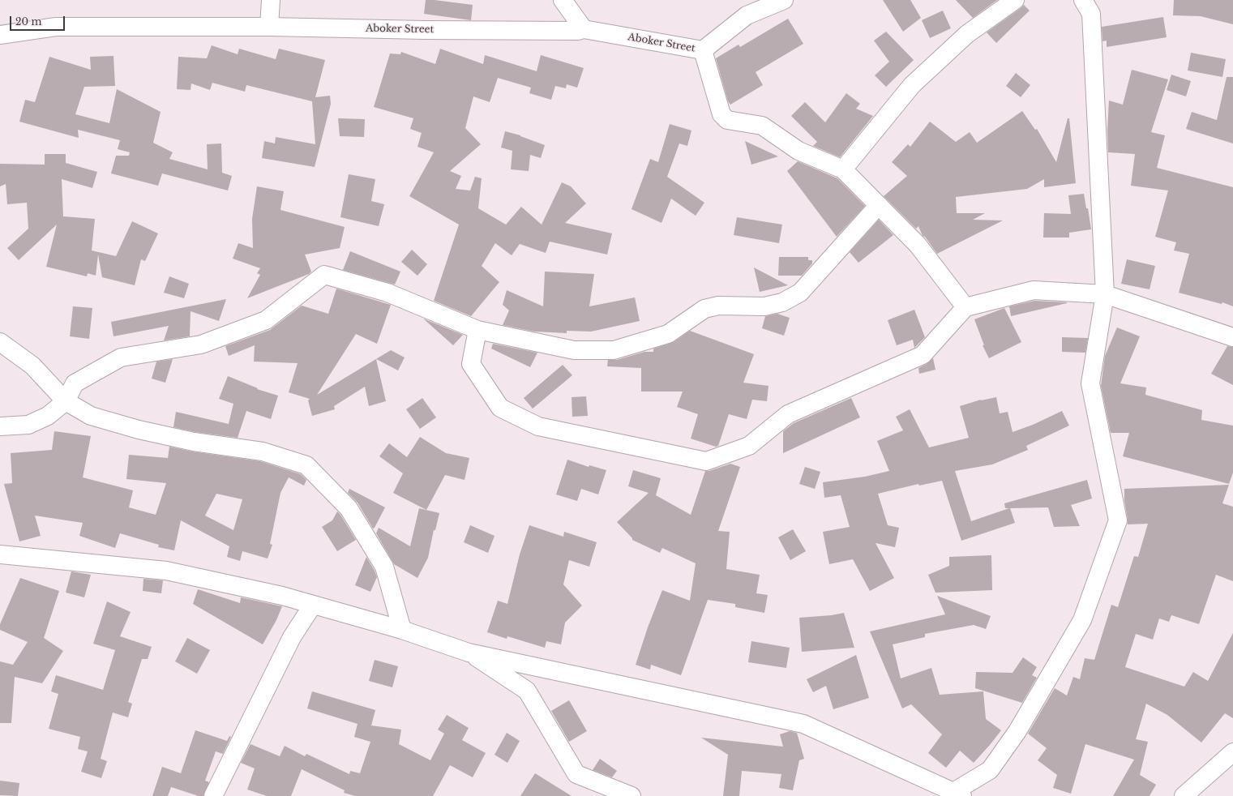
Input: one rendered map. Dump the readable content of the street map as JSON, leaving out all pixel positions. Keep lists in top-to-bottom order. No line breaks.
{"streets":{"street":["Aboker Street"]},"scale_bar":"20 m"}
